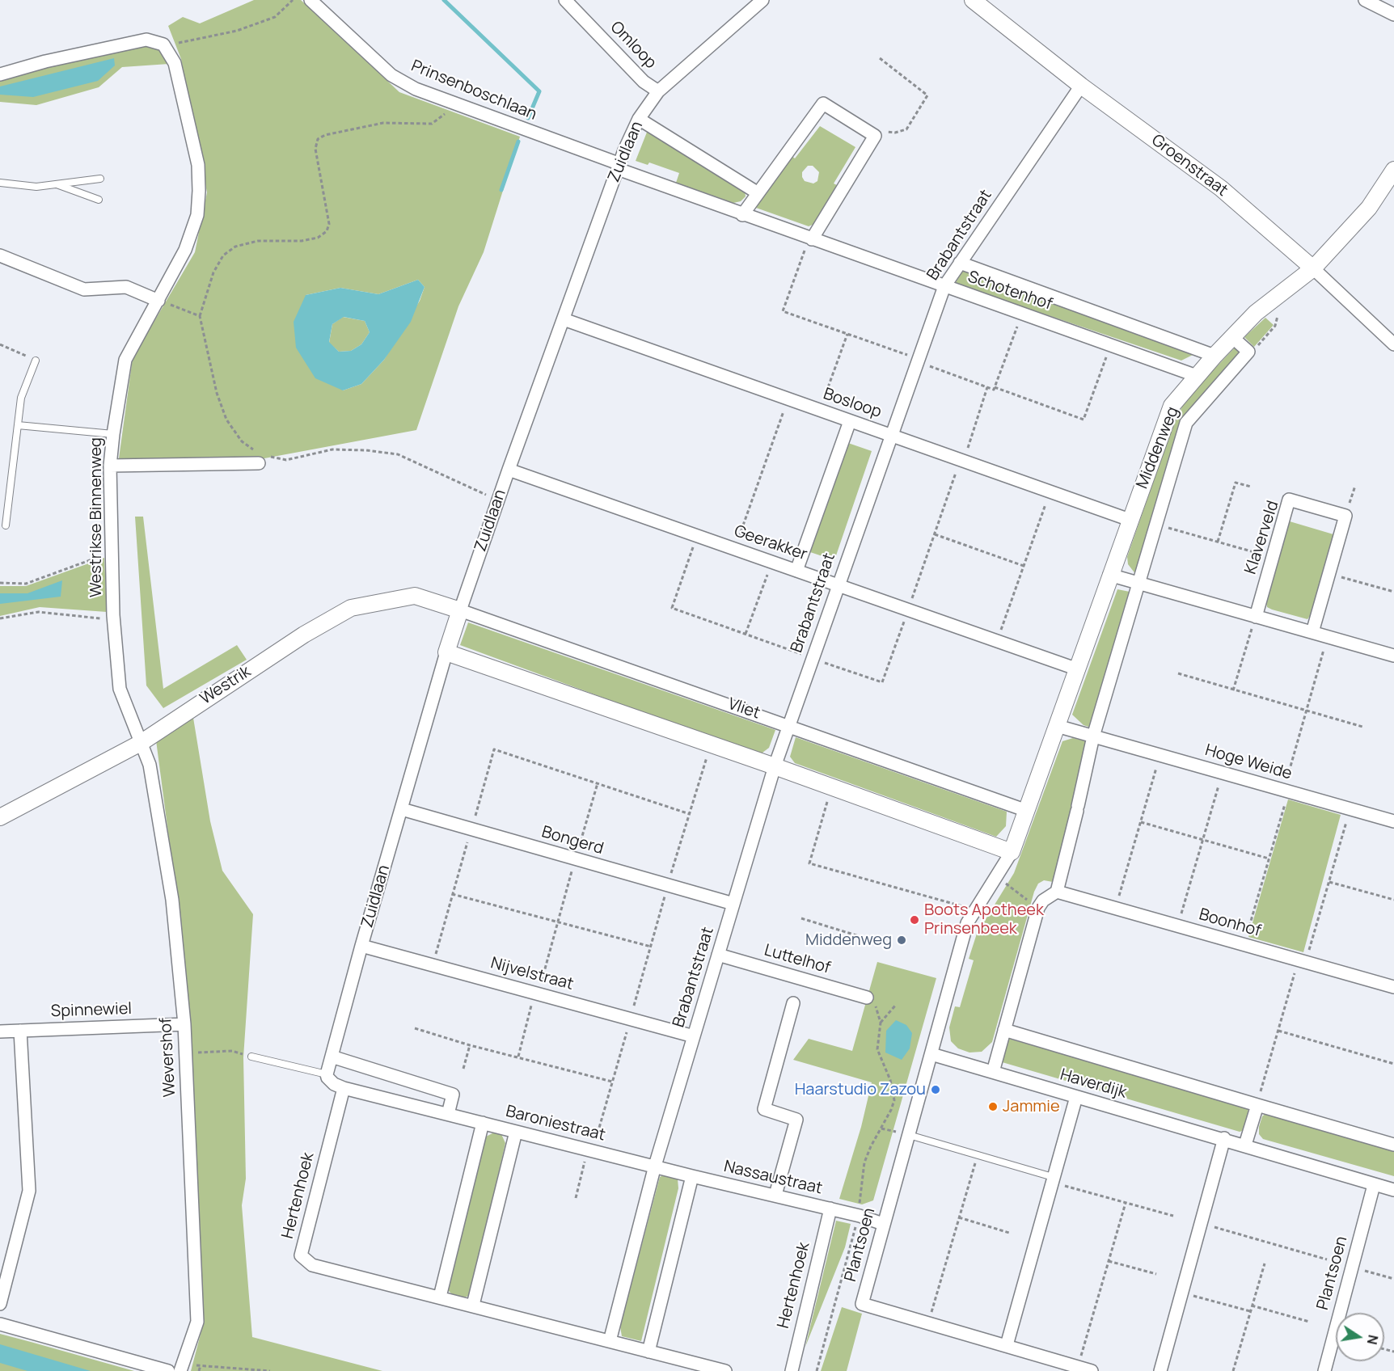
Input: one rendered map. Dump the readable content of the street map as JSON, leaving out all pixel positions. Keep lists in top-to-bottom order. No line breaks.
{"streets":{"street":["Omloop","Prinsenboschlaan","Zuidlaan","Groenstraat","Brabantstraat","Schotenhof","Bosloop","Middenweg","Westrikse Binnenweg","Klaverveld","Geerakker","Westrik","Vliet","Hoge Weide","Bongerd","Boonhof","Luttelhof","Nijvelstraat","Spinnewiel","Wevershof","Haverdijk","Baroniestraat","Nassaustraat","Hertenhoek","Plantsoen"]},"crossings":[["Omloop","Zuidlaan"],["Prinsenboschlaan","Zuidlaan"],["Prinsenboschlaan","Schotenhof"],["Zuidlaan","Schotenhof"],["Zuidlaan","Bosloop"],["Zuidlaan","Geerakker"],["Zuidlaan","Westrik"],["Zuidlaan","Vliet"],["Zuidlaan","Bongerd"],["Zuidlaan","Nijvelstraat"],["Groenstraat","Brabantstraat"],["Groenstraat","Middenweg"],["Brabantstraat","Schotenhof"],["Brabantstraat","Bosloop"],["Brabantstraat","Geerakker"],["Brabantstraat","Vliet"],["Brabantstraat","Bongerd"],["Brabantstraat","Luttelhof"],["Brabantstraat","Nijvelstraat"],["Brabantstraat","Baroniestraat"],["Brabantstraat","Nassaustraat"],["Schotenhof","Middenweg"],["Bosloop","Middenweg"],["Middenweg","Geerakker"],["Middenweg","Vliet"],["Middenweg","Hoge Weide"],["Middenweg","Boonhof"],["Middenweg","Haverdijk"],["Middenweg","Plantsoen"],["Westrikse Binnenweg","Westrik"],["Westrikse Binnenweg","Wevershof"],["Westrik","Vliet"],["Westrik","Wevershof"],["Spinnewiel","Wevershof"],["Haverdijk","Plantsoen"],["Baroniestraat","Nassaustraat"],["Baroniestraat","Hertenhoek"],["Nassaustraat","Hertenhoek"],["Nassaustraat","Plantsoen"]],"places":["Boots Apotheek Prinsenbeek","Middenweg","Haarstudio Zazou","Jammie"],"north":"right"}
